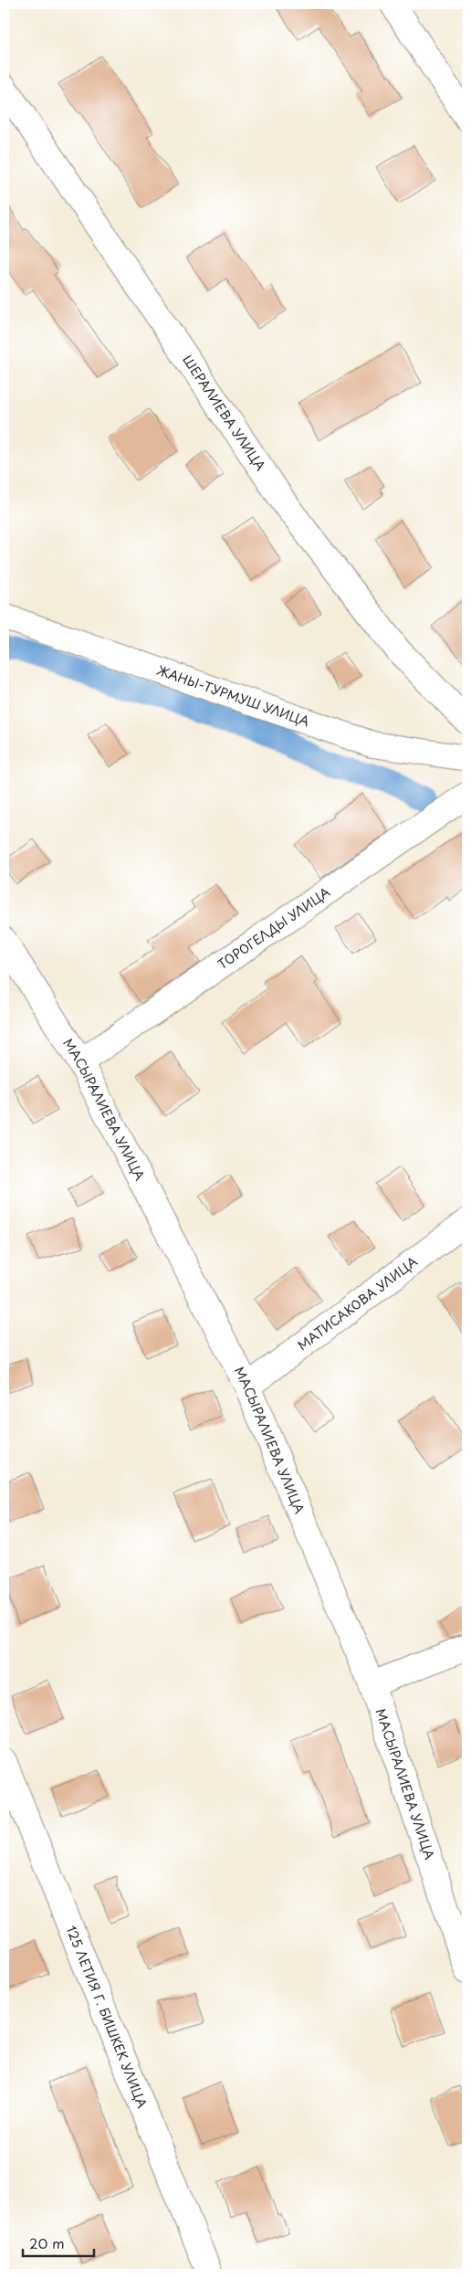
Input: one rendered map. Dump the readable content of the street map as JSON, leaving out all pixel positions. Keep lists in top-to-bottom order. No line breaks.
{"streets":{"street":["ШЕРАЛИЕВА УЛИЦА","ЖАНЫ-ТУРМУШ УЛИЦА","ТОРОГЕЛДЫ УЛИЦА","МАСЫРАЛИЕВА УЛИЦА","МАТИСАКОВА УЛИЦА","125 ЛЕТИЯ Г. БИШКЕК УЛИЦА"]},"crossings":[["ТОРОГЕЛДЫ УЛИЦА","МАСЫРАЛИЕВА УЛИЦА"],["МАСЫРАЛИЕВА УЛИЦА","МАТИСАКОВА УЛИЦА"]],"scale_bar":"20 m"}
